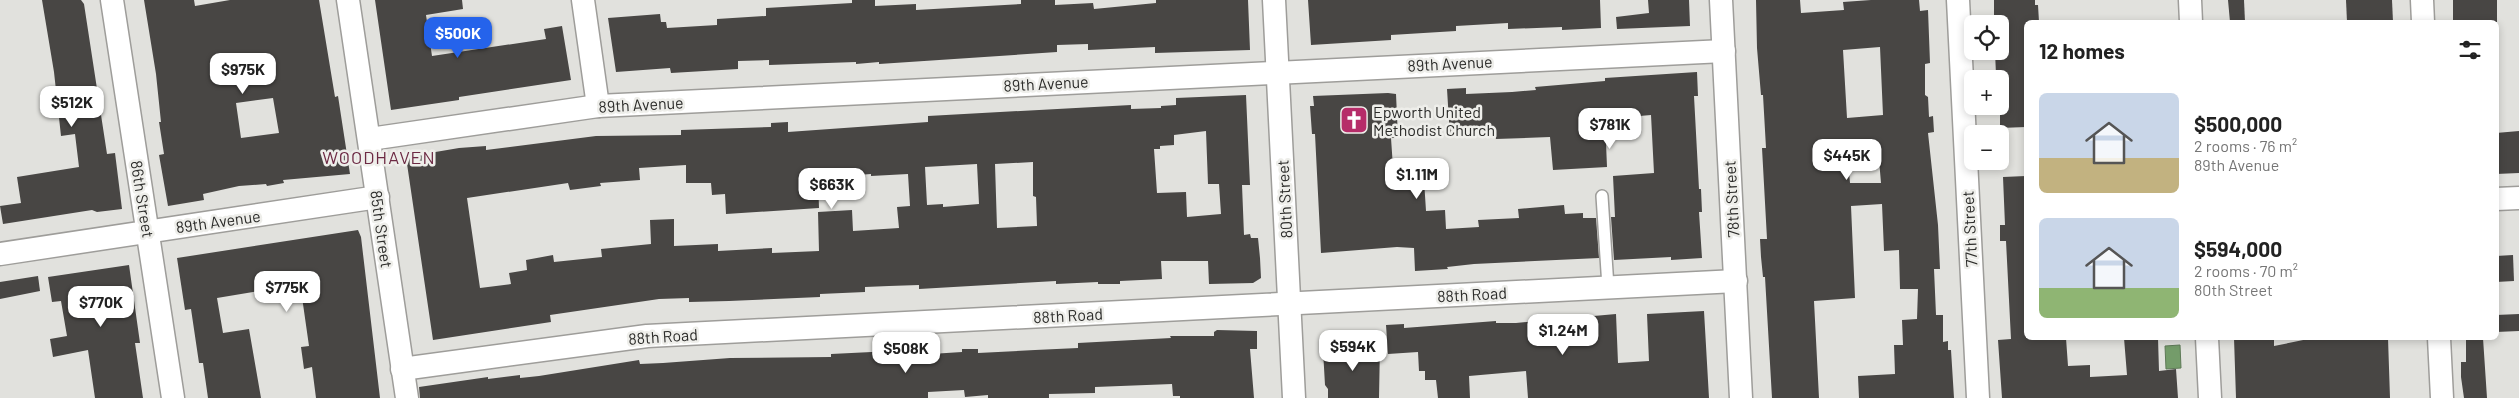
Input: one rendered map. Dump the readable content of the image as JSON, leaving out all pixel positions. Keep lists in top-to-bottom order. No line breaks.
{"streets":{"street":["89th Avenue","86th Street","80th Street","78th Street","85th Street","77th Street","88th Road"]},"crossings":[["89th Avenue","86th Street"],["89th Avenue","80th Street"],["89th Avenue","78th Street"],["89th Avenue","85th Street"],["80th Street","88th Road"],["78th Street","88th Road"],["85th Street","88th Road"]],"districts":["WOODHAVEN"],"places":{"church":["Epworth United Methodist Church"]},"page":{"map_buttons":["+","−"],"price":["$500K","$975K","$512K","$781K","$445K","$1.11M","$663K","$775K","$770K","$1.24M","$594K","$508K"],"heading":"12 homes","list":[{"name":"$500,000","note":"2 rooms · 76 m² · 89th Avenue"},{"name":"$594,000","note":"2 rooms · 70 m² · 80th Street"}]}}
